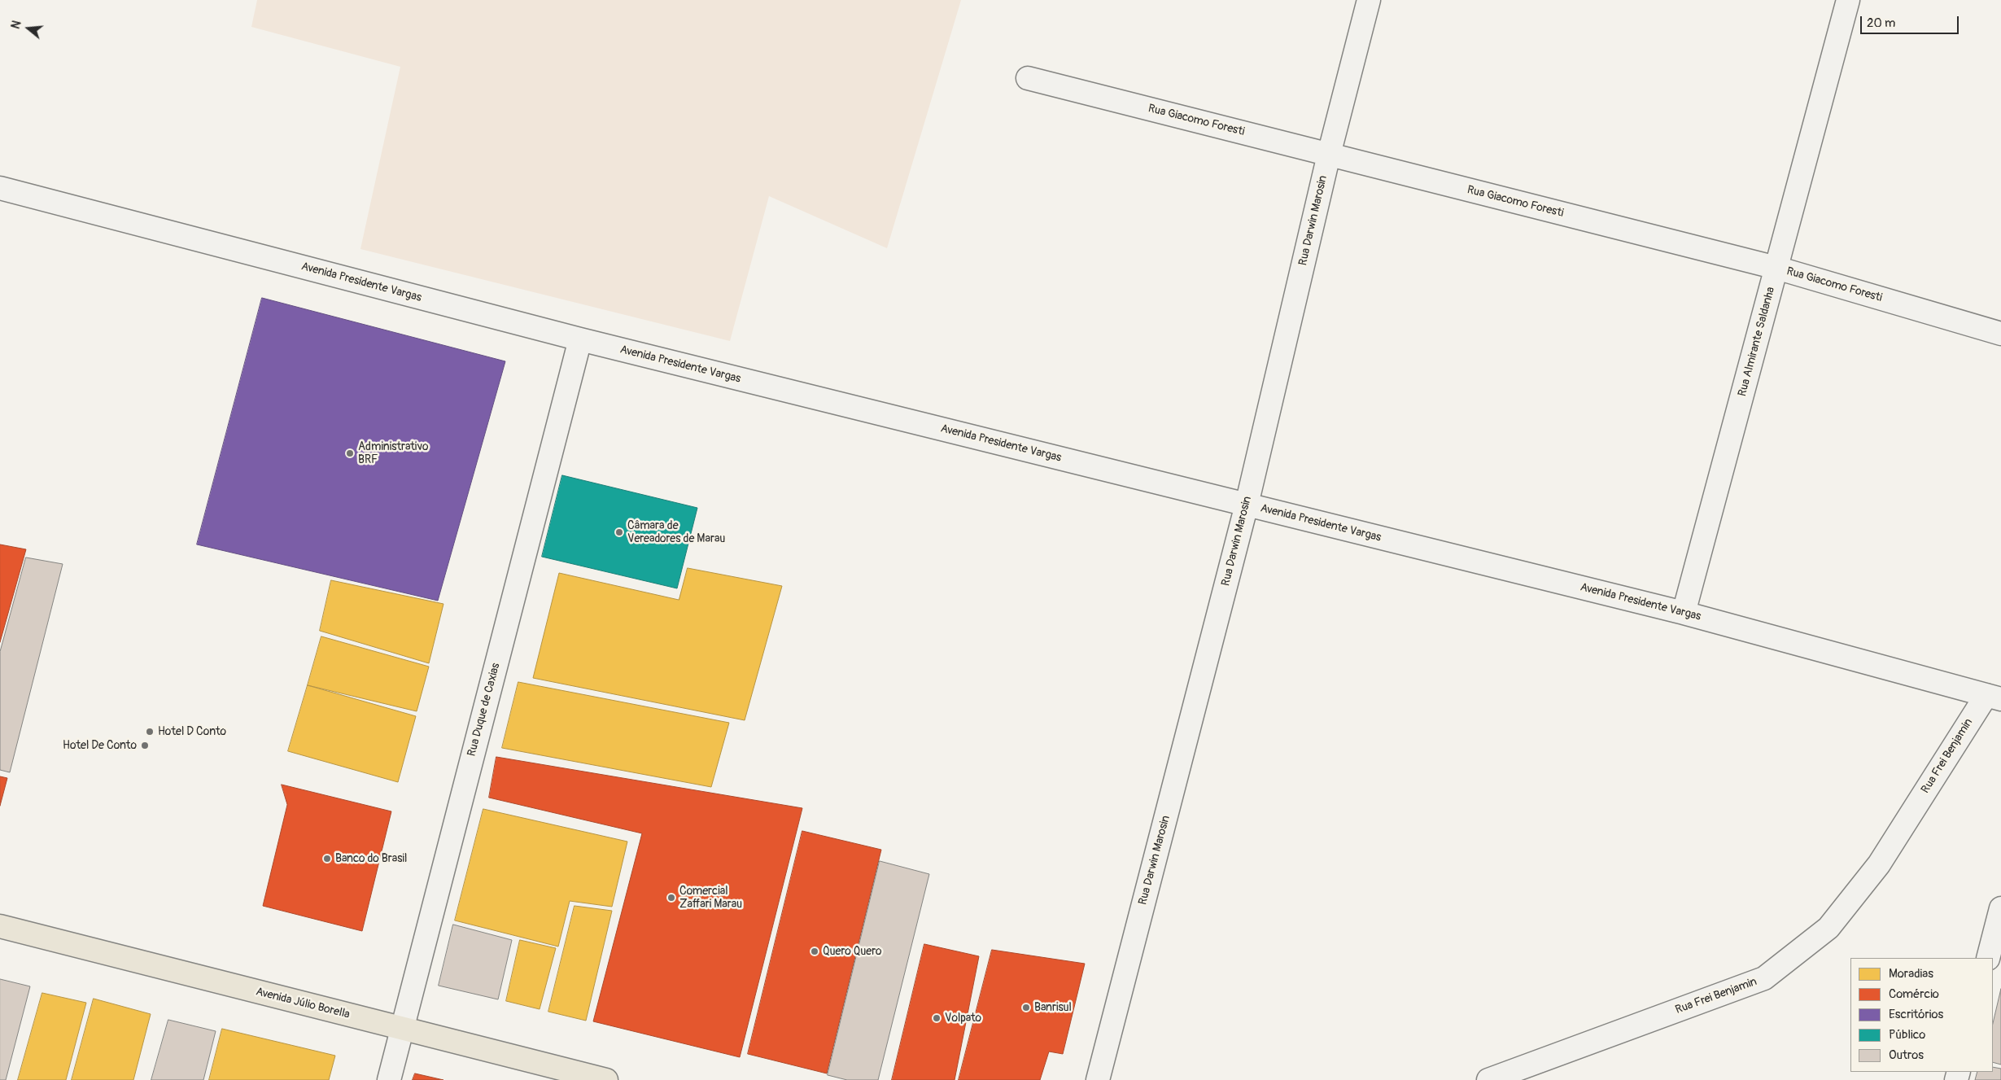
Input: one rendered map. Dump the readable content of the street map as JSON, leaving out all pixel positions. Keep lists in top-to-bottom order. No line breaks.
{"streets":{"main road":["Avenida Júlio Borella"],"street":["Rua Giacomo Foresti","Rua Darwin Marosin","Avenida Presidente Vargas","Rua Almirante Saldanha","Rua Duque de Caxias","Rua Frei Benjamin"]},"crossings":[["Rua Giacomo Foresti","Rua Darwin Marosin"],["Rua Giacomo Foresti","Rua Almirante Saldanha"],["Rua Darwin Marosin","Avenida Presidente Vargas"],["Avenida Presidente Vargas","Rua Almirante Saldanha"],["Avenida Presidente Vargas","Rua Duque de Caxias"],["Avenida Presidente Vargas","Rua Frei Benjamin"],["Rua Duque de Caxias","Avenida Júlio Borella"]],"places":["Administrativo BRF","Câmara de Vereadores de Marau","Hotel D Conto","Hotel De Conto","Banco do Brasil","Comercial Zaffari Marau","Quero Quero","Banrisul","Volpato"],"legend":["Moradias","Comércio","Escritórios","Público","Outros"],"scale_bar":"20 m","north":"left"}
